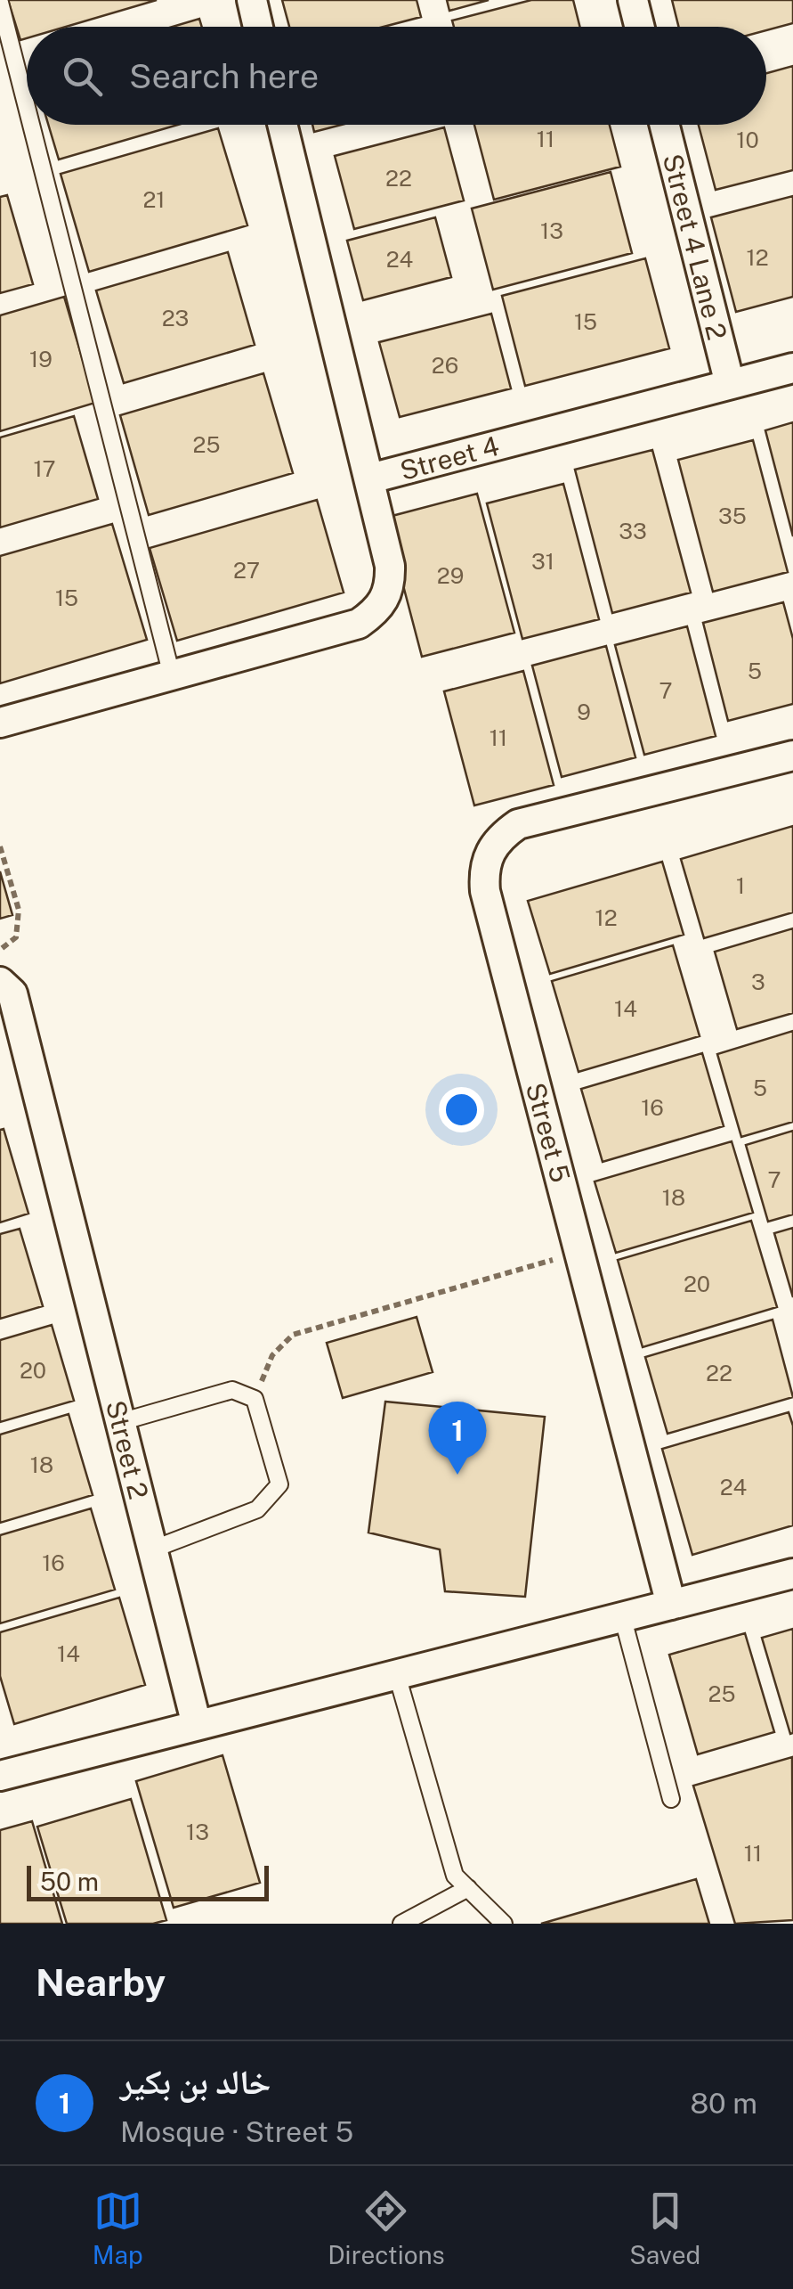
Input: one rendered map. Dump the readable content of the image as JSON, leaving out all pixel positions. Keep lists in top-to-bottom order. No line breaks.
{"streets":{"street":["Street 4 Lane 2","Street 4","Street 5","Street 2"]},"crossings":[["Street 4 Lane 2","Street 4"]],"house_numbers":["11","10","22","21","13","12","24","23","15","19","26","25","17","35","33","31","27","29","15","5","7","9","11","1","12","3","14","5","16","7","18","20","20","22","18","24","16","14","25","13","11"],"scale_bar":"50 m","page":{"search":"Search here","pins":"1","scale":"50 m","heading":"Nearby","list":[{"mark":"1","name":"خالد بن بكير","note":"Mosque · Street 5","value":"80 m"}],"nav":["Map","Directions","Saved"]}}
